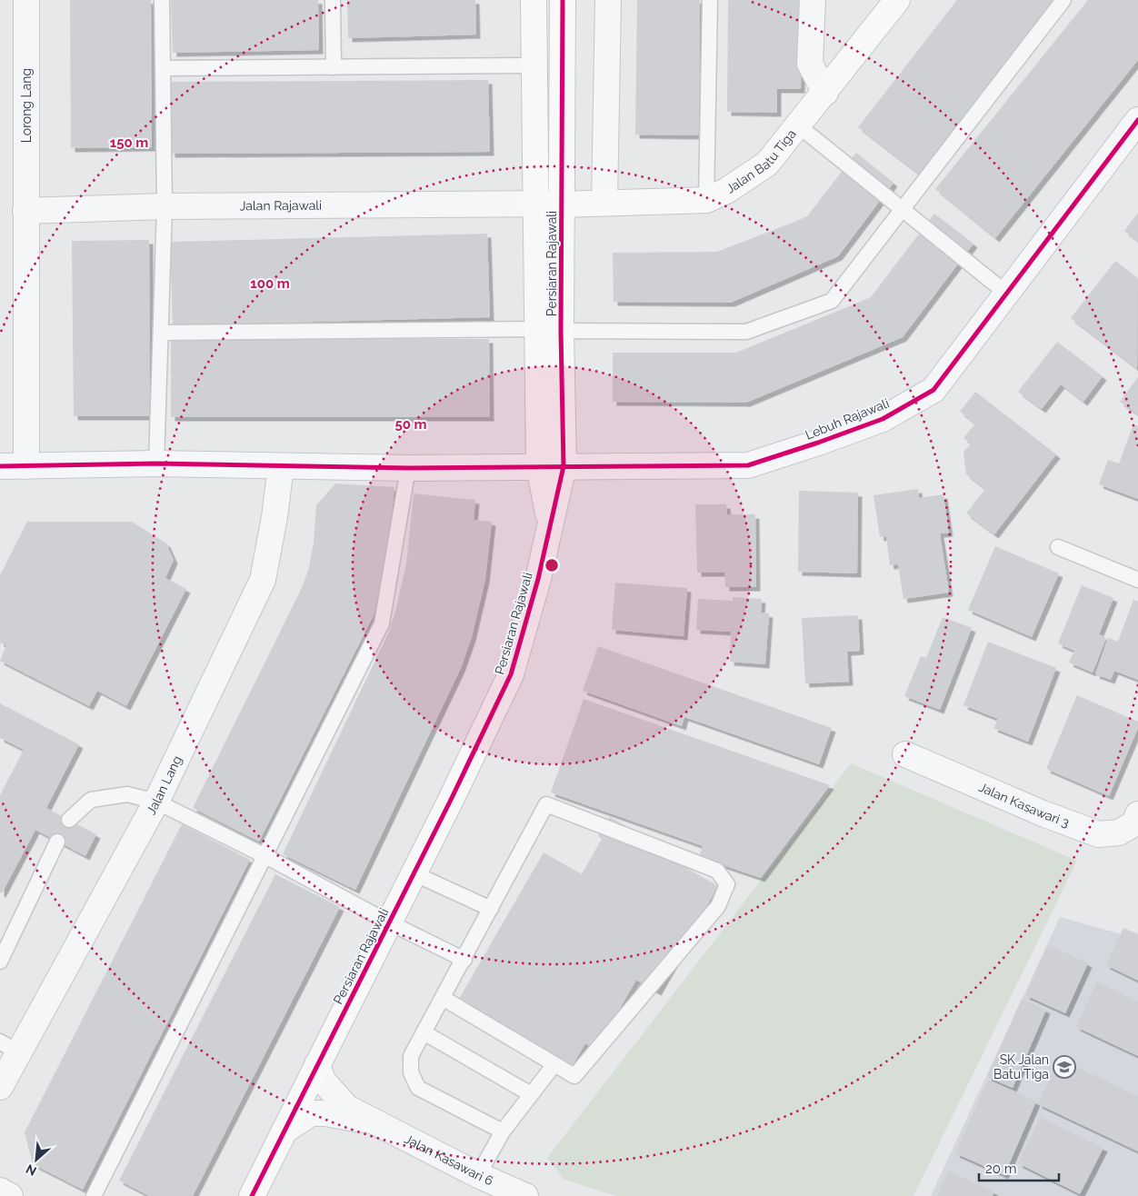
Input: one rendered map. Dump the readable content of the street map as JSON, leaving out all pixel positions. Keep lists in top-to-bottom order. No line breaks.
{"streets":{"street":["Lorong Lang","Jalan Batu Tiga","Jalan Rajawali","Persiaran Rajawali","Lebuh Rajawali","Jalan Lang","Jalan Kasawari 3","Jalan Kasawari 6"]},"crossings":[["Lorong Lang","Jalan Rajawali"],["Lorong Lang","Lebuh Rajawali"],["Jalan Batu Tiga","Jalan Rajawali"],["Jalan Batu Tiga","Persiaran Rajawali"],["Jalan Rajawali","Persiaran Rajawali"],["Persiaran Rajawali","Lebuh Rajawali"],["Lebuh Rajawali","Jalan Lang"]],"places":{"school or university":["SK Jalan Batu Tiga"]},"scale_bar":"20 m","north":"bottom left","rings":["150 m","100 m","50 m"]}
